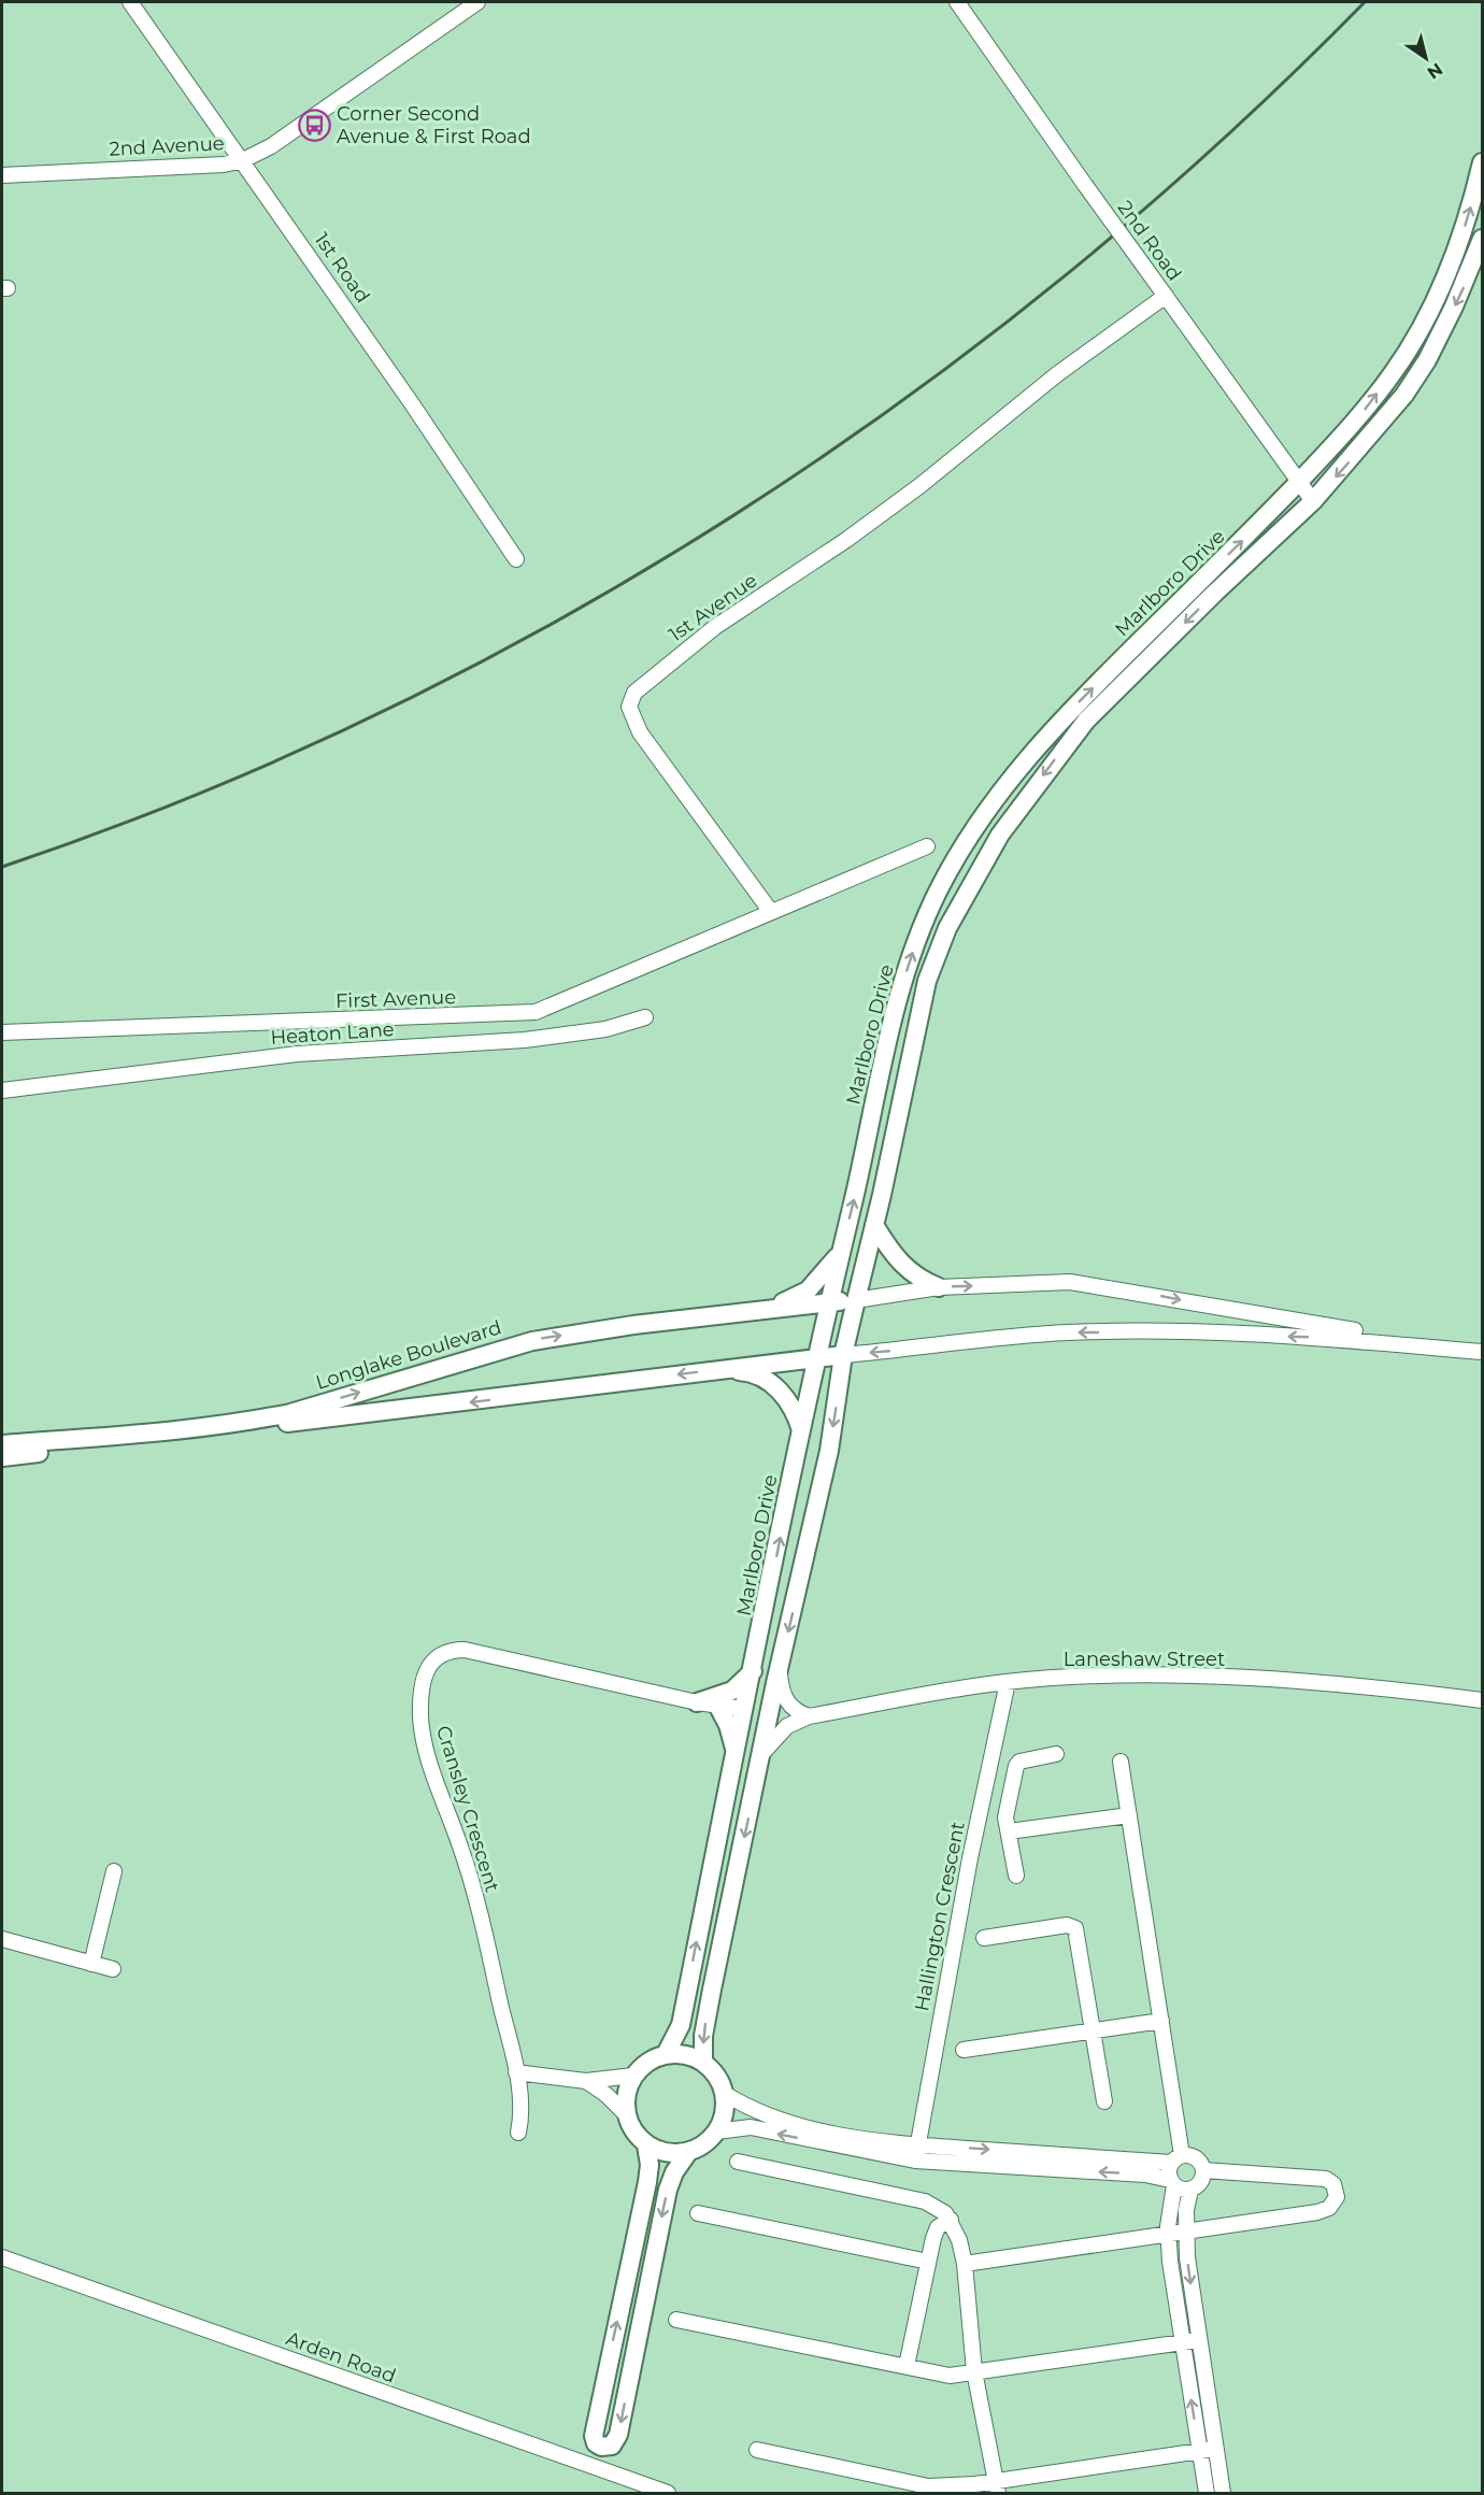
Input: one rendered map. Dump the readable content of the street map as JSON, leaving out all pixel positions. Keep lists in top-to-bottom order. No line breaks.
{"streets":{"main road":["Marlboro Drive","Longlake Boulevard"],"street":["2nd Avenue","2nd Road","1st Road","1st Avenue","First Avenue","Heaton Lane","Laneshaw Street","Cransley Crescent","Hallington Crescent","Arden Road"]},"crossings":[["2nd Avenue","1st Road"],["2nd Road","Marlboro Drive"],["2nd Road","1st Avenue"],["Marlboro Drive","Longlake Boulevard"],["Marlboro Drive","Laneshaw Street"],["Marlboro Drive","Cransley Crescent"],["1st Avenue","First Avenue"],["Laneshaw Street","Hallington Crescent"]],"places":{"bus stop":["Corner Second Avenue & First Road"]},"north":"bottom right"}
